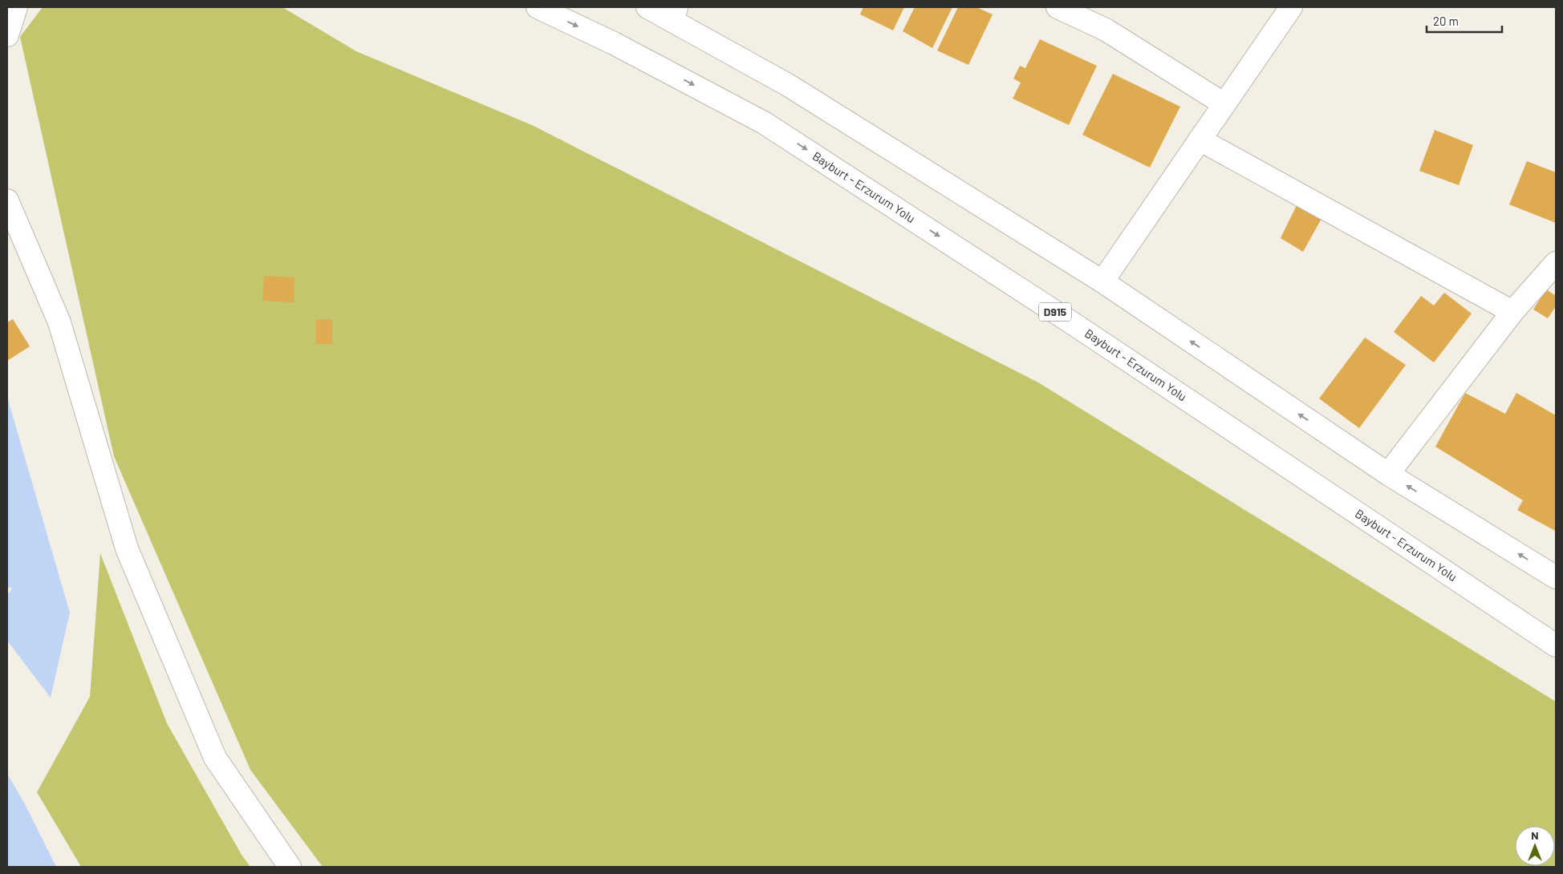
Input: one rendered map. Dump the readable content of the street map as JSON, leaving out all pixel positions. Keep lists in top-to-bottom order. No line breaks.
{"streets":{"main road":["Bayburt - Erzurum Yolu","D915"]},"scale_bar":"20 m","north":"top"}
